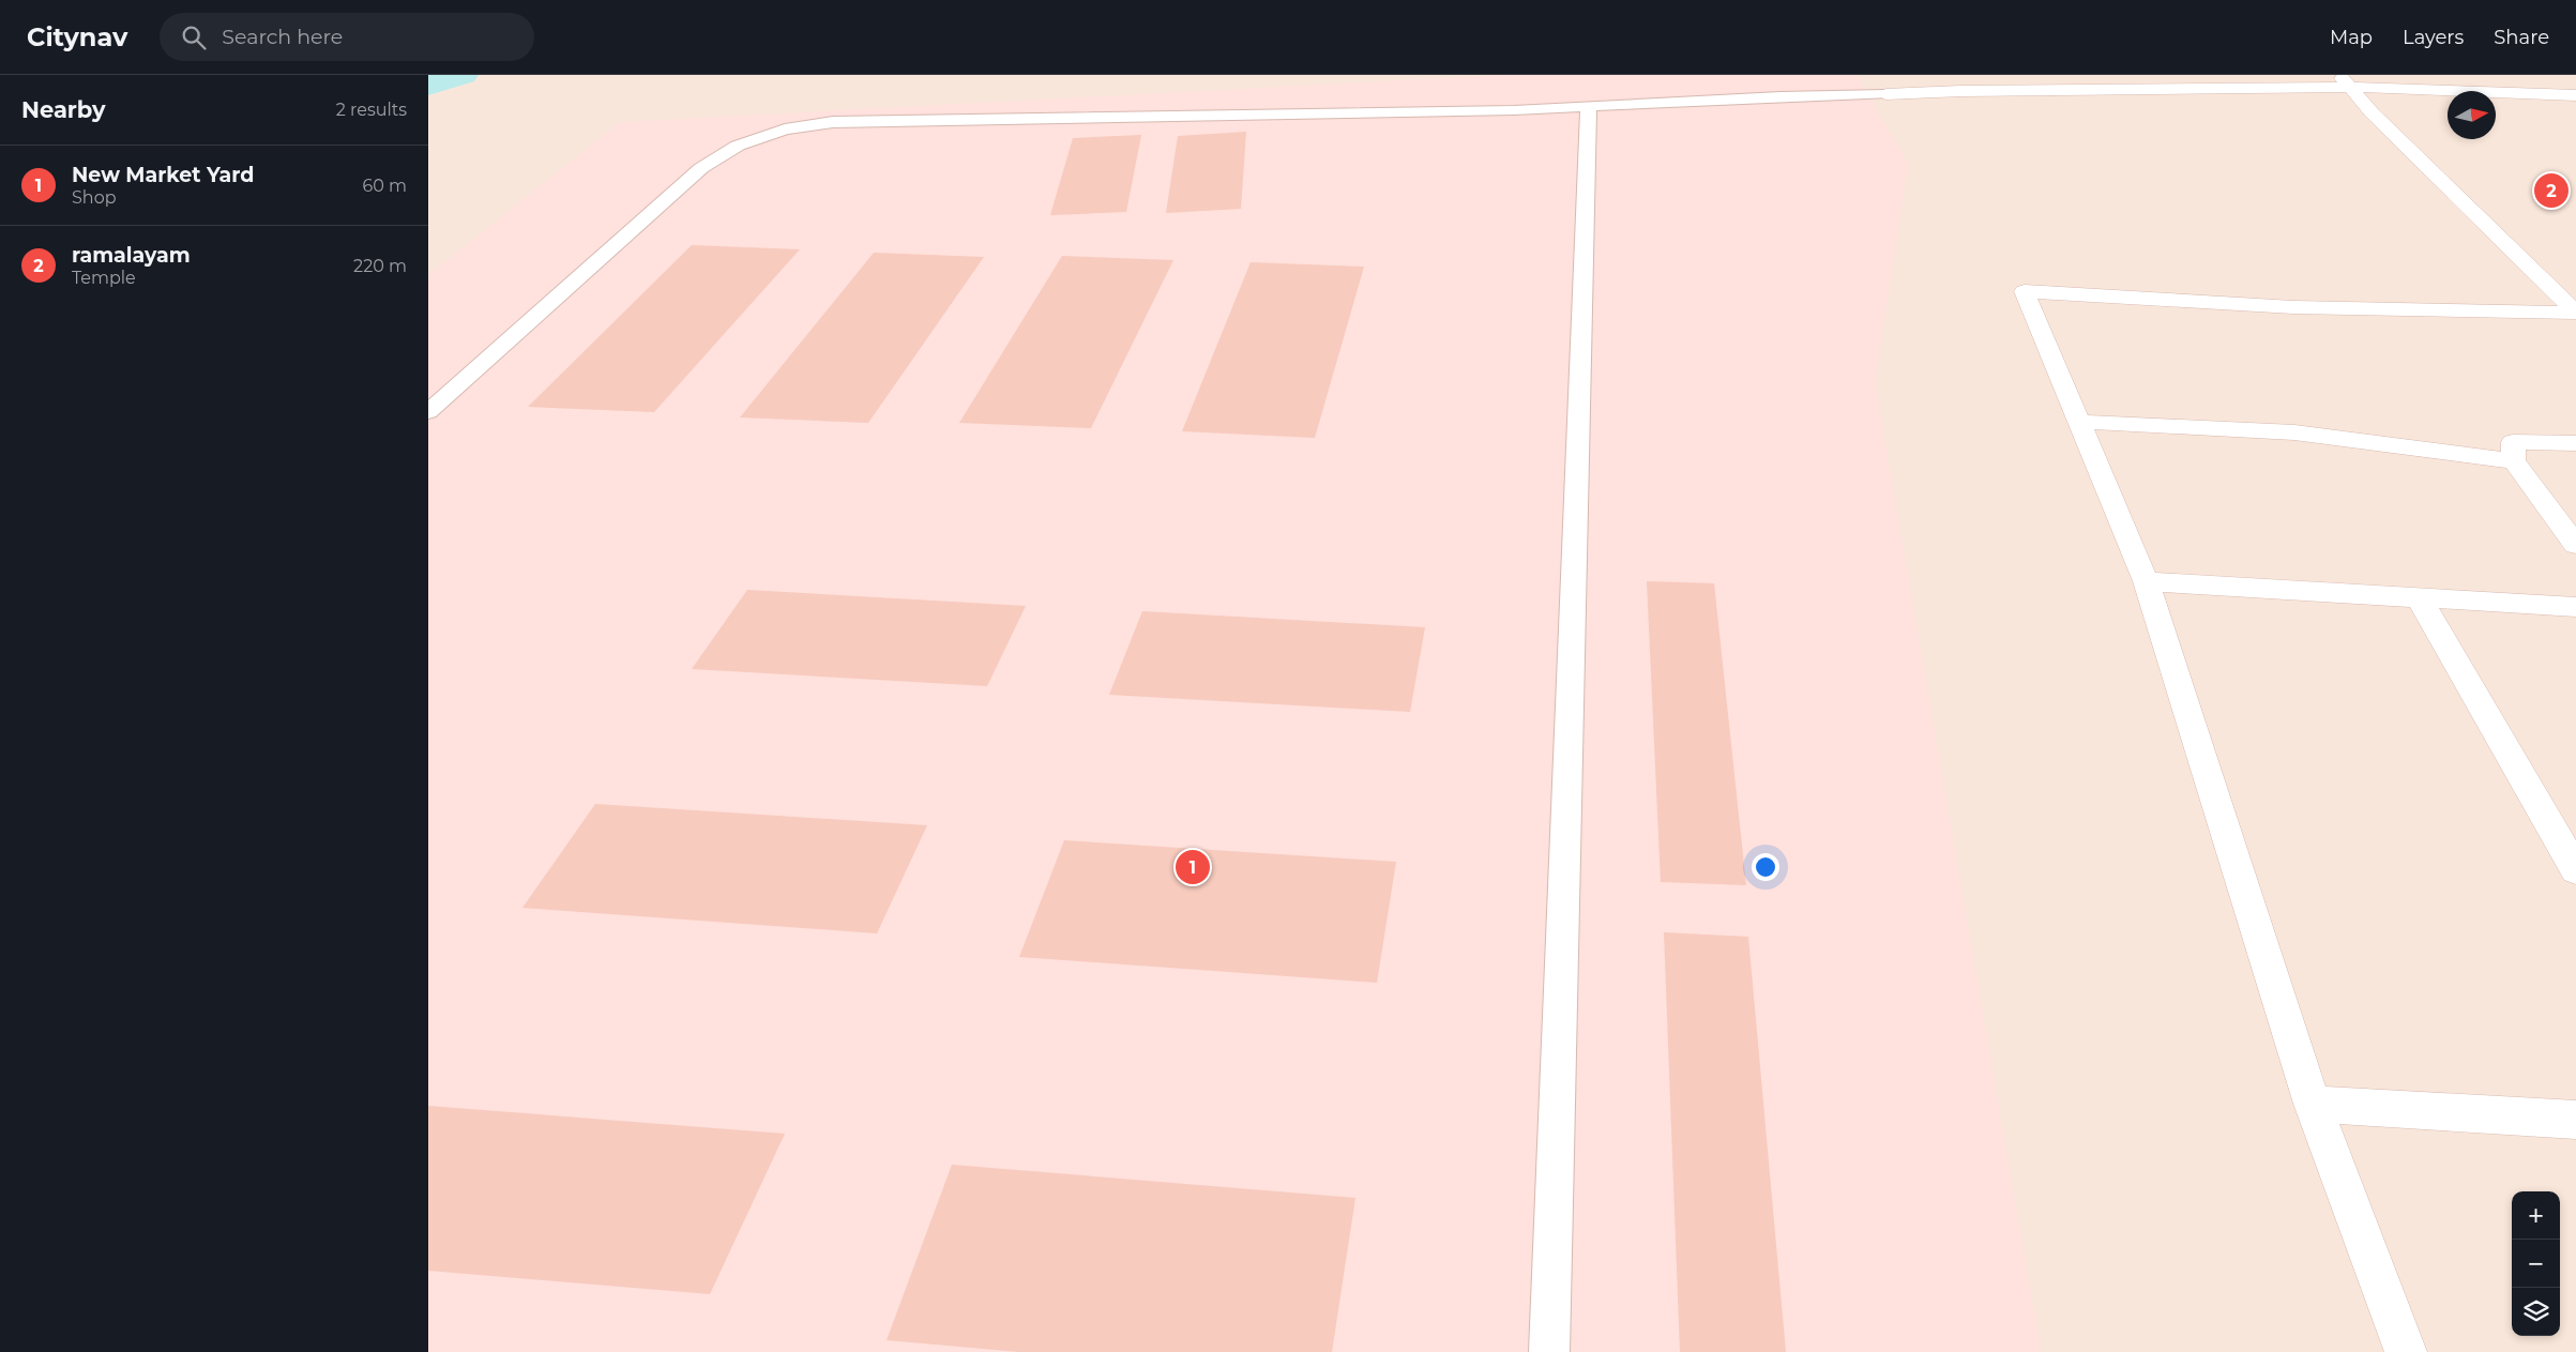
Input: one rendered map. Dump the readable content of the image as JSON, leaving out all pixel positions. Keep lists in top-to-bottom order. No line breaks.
{"north":"right","page":{"header":"Citynav","search":"Search here","nav":["Map","Layers","Share"],"heading":["Nearby","2 results"],"list":[{"mark":"1","name":"New Market Yard","note":"Shop","value":"60 m"},{"mark":"2","name":"ramalayam","note":"Temple","value":"220 m"}],"pins":["2","1"],"map_buttons":["+","−"]}}
